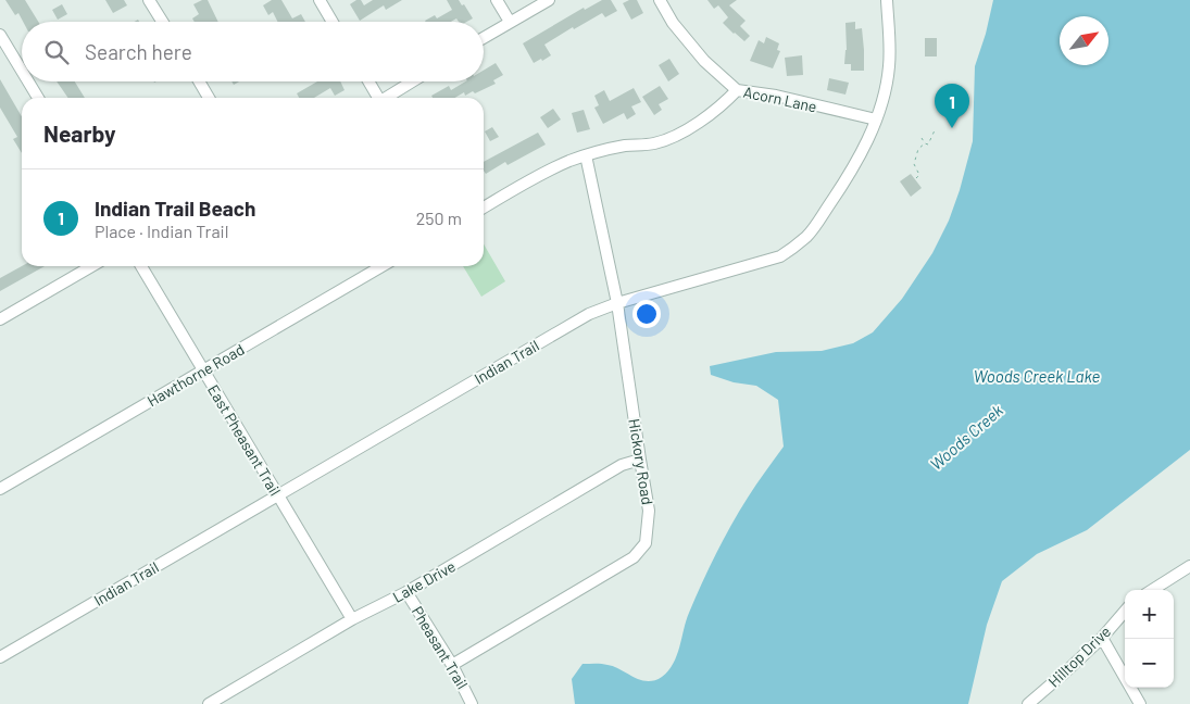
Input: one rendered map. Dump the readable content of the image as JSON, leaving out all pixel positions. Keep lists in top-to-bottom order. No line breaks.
{"streets":{"street":["Acorn Lane","Indian Trail","Hawthorne Road","East Pheasant Trail","Hickory Road","Lake Drive","Pheasant Trail","Hilltop Drive"]},"crossings":[["Acorn Lane","Indian Trail"],["Indian Trail","East Pheasant Trail"],["Indian Trail","Hickory Road"],["Hawthorne Road","East Pheasant Trail"],["East Pheasant Trail","Lake Drive"],["Hickory Road","Lake Drive"],["Hickory Road","Pheasant Trail"],["Lake Drive","Pheasant Trail"]],"water":["Woods Creek Lake","Woods Creek"],"north":"top right","page":{"search":"Search here","pins":"1","heading":"Nearby","list":[{"mark":"1","name":"Indian Trail Beach","note":"Place · Indian Trail","value":"250 m"}],"map_buttons":["+","−"]}}
